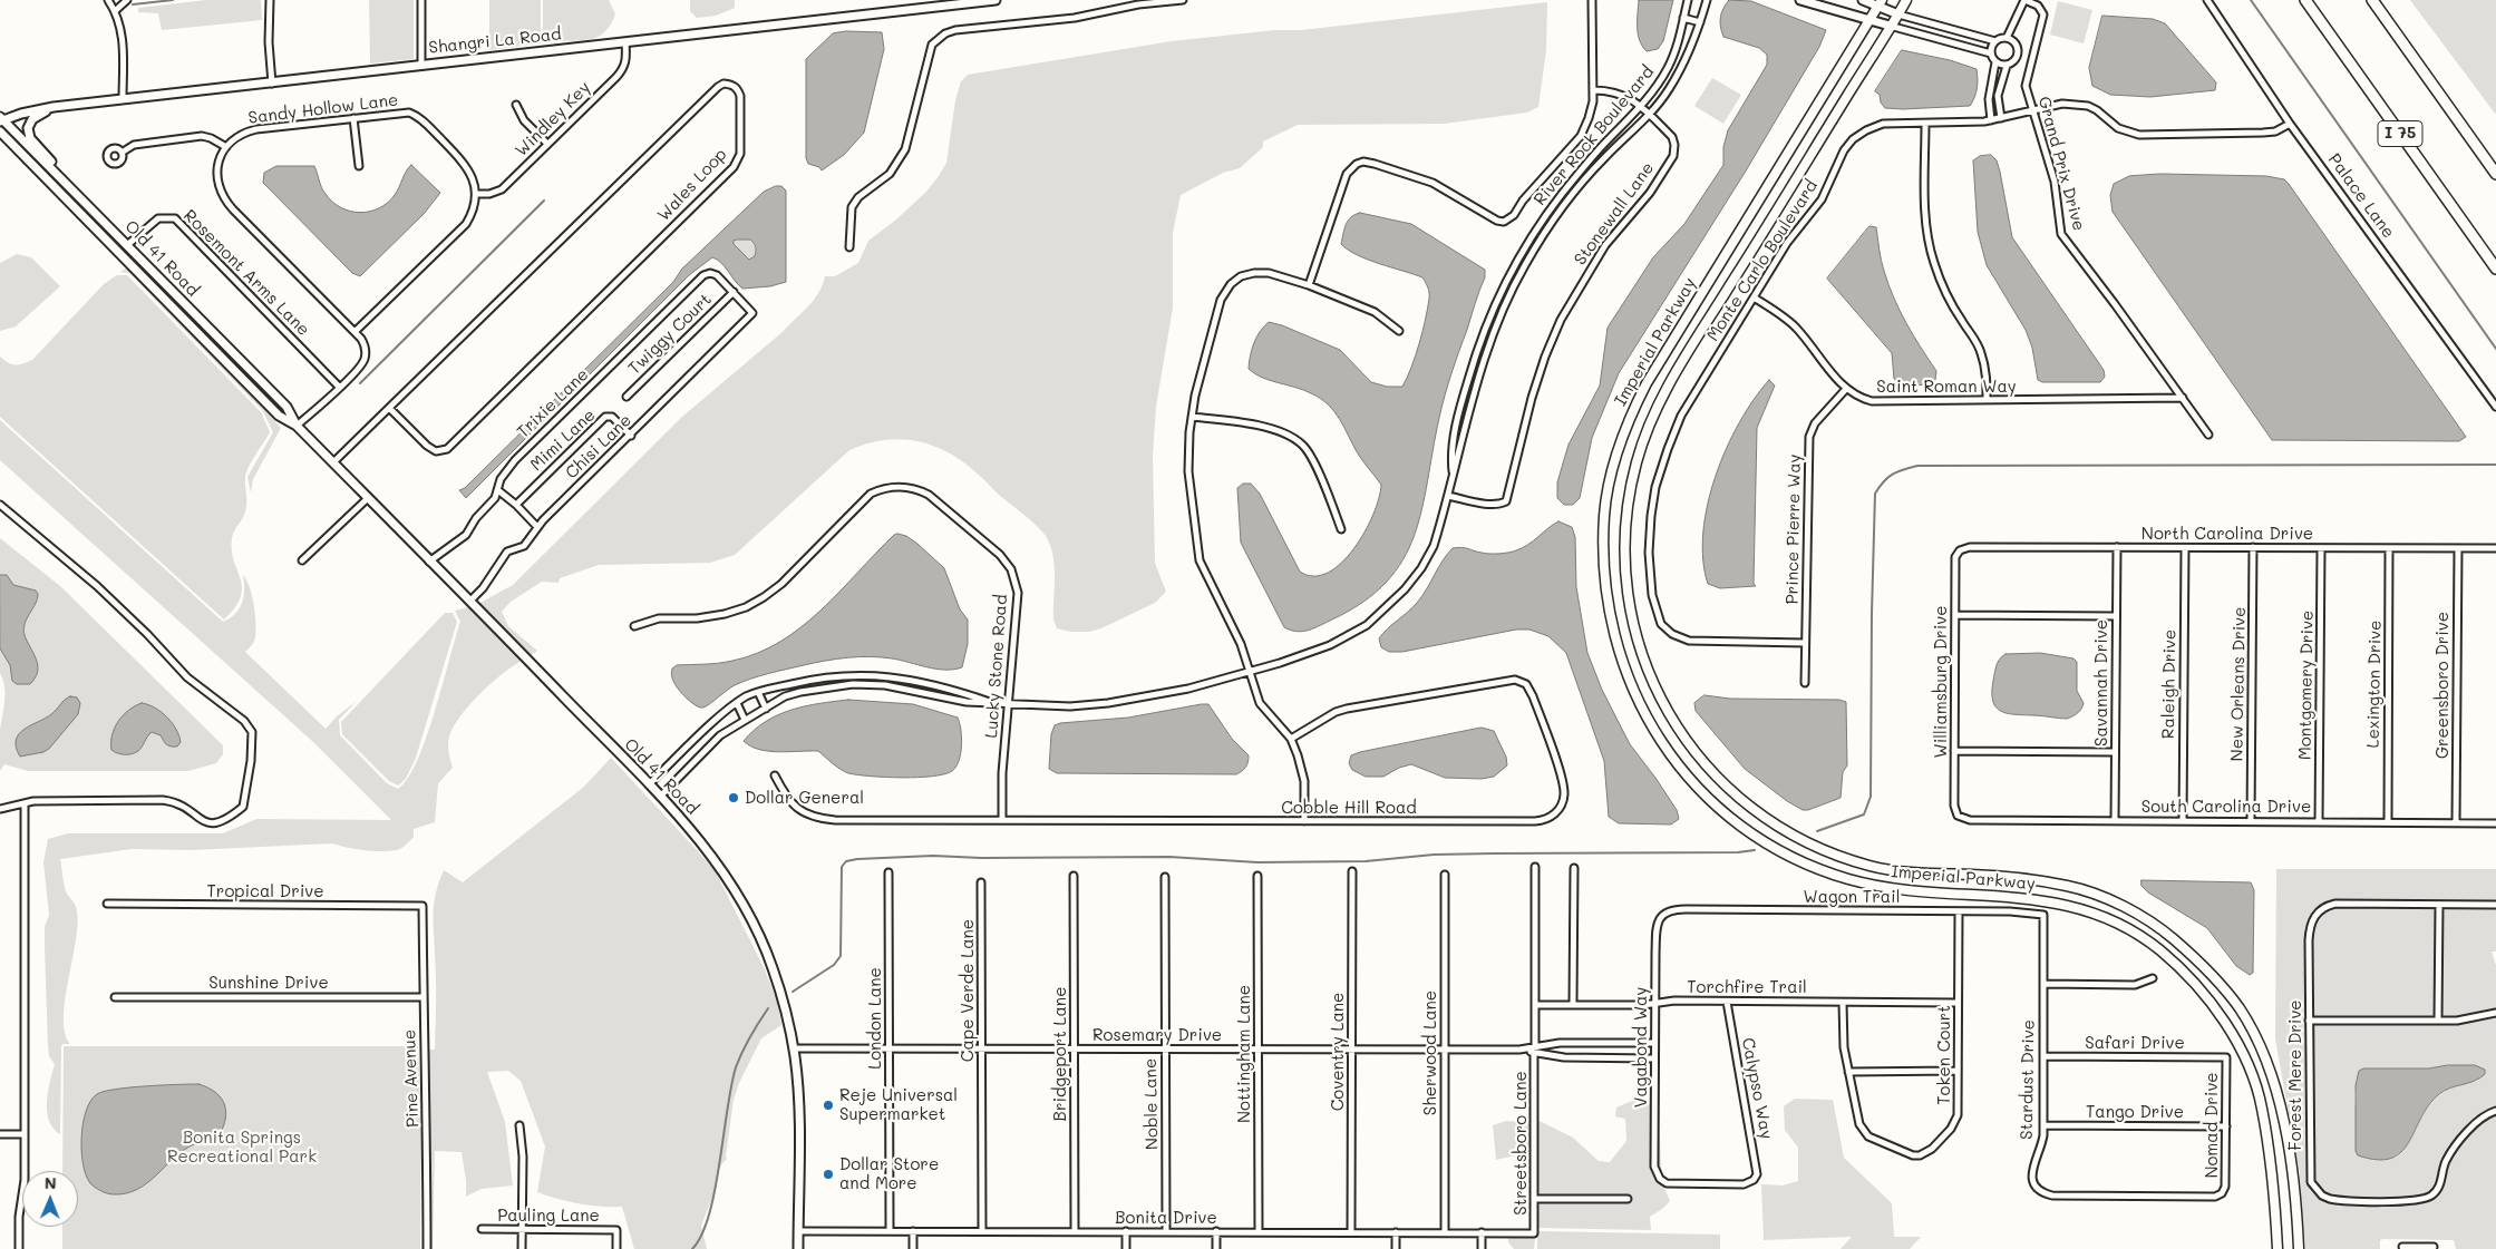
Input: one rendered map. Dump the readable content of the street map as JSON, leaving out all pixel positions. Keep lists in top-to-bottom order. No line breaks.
{"streets":{"highway":["I 75"],"main road":["Imperial Parkway"],"street":["Shangri La Road","Sandy Hollow Lane","Windley Key","River Rock Boulevard","Grand Prix Drive","Wales Loop","Palace Lane","Stonewall Lane","Old 41 Road","Monte Carlo Boulevard","Rosemont Arms Lane","Twiggy Court","Saint Roman Way","Trixie Lane","Mimi Lane","Chisi Lane","Prince Pierre Way","North Carolina Drive","Lucky Stone Road","Williamsburg Drive","Savannah Drive","Raleigh Drive","New Orleans Drive","Lexington Drive","Montgomery Drive","Greensboro Drive","South Carolina Drive","Cobble Hill Road","Tropical Drive","Wagon Trail","Sunshine Drive","Torchfire Trail","Cape Verde Lane","London Lane","Rosemary Drive","Safari Drive","Vagabond Way","Coventry Lane","Sherwood Lane","Bridgeport Lane","Nottingham Lane","Token Court","Forest Mere Drive","Pine Avenue","Stardust Drive","Calypso Way","Noble Lane","Tango Drive","Nomad Drive","Streetsboro Lane","Pauling Lane","Bonita Drive"]},"crossings":[["Shangri La Road","Windley Key"],["Shangri La Road","Old 41 Road"],["Sandy Hollow Lane","Windley Key"],["River Rock Boulevard","Stonewall Lane"],["River Rock Boulevard","Old 41 Road"],["River Rock Boulevard","Lucky Stone Road"],["Grand Prix Drive","Monte Carlo Boulevard"],["Grand Prix Drive","Saint Roman Way"],["Wales Loop","Old 41 Road"],["Palace Lane","Monte Carlo Boulevard"],["Old 41 Road","Rosemont Arms Lane"],["Old 41 Road","Trixie Lane"],["Old 41 Road","Chisi Lane"],["Old 41 Road","Rosemary Drive"],["Old 41 Road","Bonita Drive"],["Monte Carlo Boulevard","Saint Roman Way"],["Monte Carlo Boulevard","Prince Pierre Way"],["Twiggy Court","Trixie Lane"],["Twiggy Court","Chisi Lane"],["Saint Roman Way","Prince Pierre Way"],["Trixie Lane","Chisi Lane"],["Mimi Lane","Chisi Lane"],["North Carolina Drive","Williamsburg Drive"],["North Carolina Drive","Savannah Drive"],["North Carolina Drive","Raleigh Drive"],["North Carolina Drive","New Orleans Drive"],["North Carolina Drive","Lexington Drive"],["North Carolina Drive","Montgomery Drive"],["North Carolina Drive","Greensboro Drive"],["Lucky Stone Road","Cobble Hill Road"],["Williamsburg Drive","South Carolina Drive"],["Savannah Drive","South Carolina Drive"],["Raleigh Drive","South Carolina Drive"],["New Orleans Drive","South Carolina Drive"],["Lexington Drive","South Carolina Drive"],["Montgomery Drive","South Carolina Drive"],["Greensboro Drive","South Carolina Drive"],["Tropical Drive","Pine Avenue"],["Wagon Trail","Vagabond Way"],["Wagon Trail","Token Court"],["Wagon Trail","Stardust Drive"],["Sunshine Drive","Pine Avenue"],["Torchfire Trail","Vagabond Way"],["Torchfire Trail","Token Court"],["Torchfire Trail","Calypso Way"],["Torchfire Trail","Streetsboro Lane"],["Cape Verde Lane","Rosemary Drive"],["Cape Verde Lane","Bonita Drive"],["London Lane","Rosemary Drive"],["London Lane","Bonita Drive"],["Rosemary Drive","Vagabond Way"],["Rosemary Drive","Coventry Lane"],["Rosemary Drive","Sherwood Lane"],["Rosemary Drive","Bridgeport Lane"],["Rosemary Drive","Nottingham Lane"],["Rosemary Drive","Noble Lane"],["Rosemary Drive","Streetsboro Lane"],["Safari Drive","Stardust Drive"],["Safari Drive","Nomad Drive"],["Vagabond Way","Calypso Way"],["Coventry Lane","Bonita Drive"],["Sherwood Lane","Bonita Drive"],["Bridgeport Lane","Bonita Drive"],["Nottingham Lane","Bonita Drive"],["Stardust Drive","Tango Drive"],["Stardust Drive","Nomad Drive"],["Noble Lane","Bonita Drive"],["Tango Drive","Nomad Drive"],["Streetsboro Lane","Bonita Drive"]],"parks":["Bonita Springs Recreational Park"],"places":["Dollar General","Reje Universal Supermarket","Dollar Store and More"],"north":"top"}
